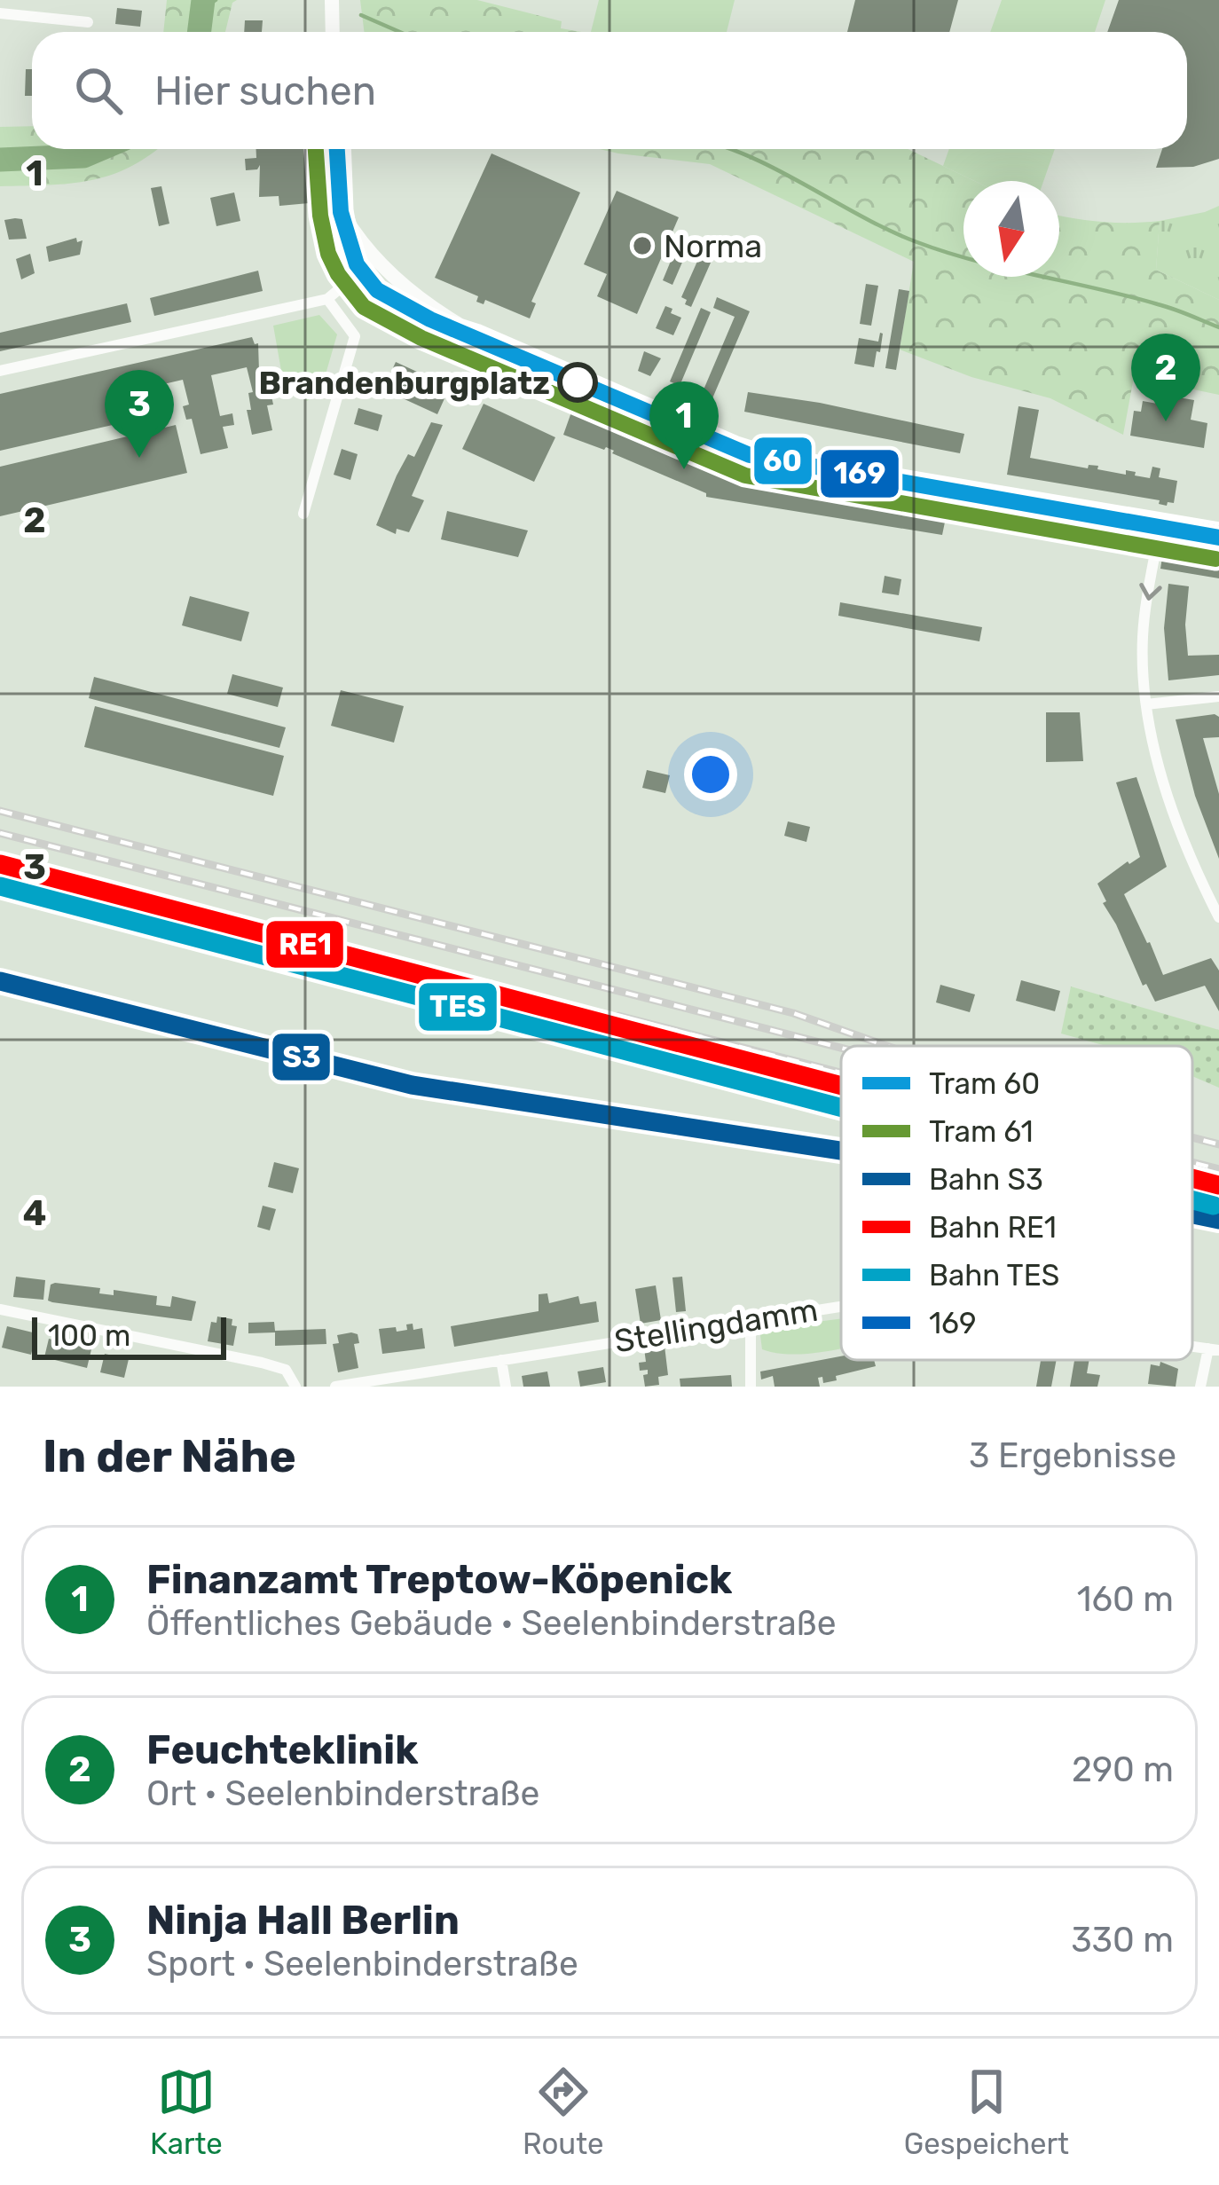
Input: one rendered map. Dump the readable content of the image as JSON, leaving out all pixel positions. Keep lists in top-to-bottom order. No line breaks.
{"streets":{"street":["Stellingdamm"]},"places":["Norma","Brandenburgplatz"],"lines":["tram line 60","tram line 61","transit line 169","rail line RE1","rail line TES","rail line S3"],"legend":["Tram 60","Tram 61","Bahn S3","Bahn RE1","Bahn TES","169"],"scale_bar":"100 m","north":"bottom","page":{"search":"Hier suchen","pins":["2","3","1"],"scale":"100 m","heading":["In der Nähe","3 Ergebnisse"],"list":[{"mark":"1","name":"Finanzamt Treptow-Köpenick","note":"Öffentliches Gebäude · Seelenbinderstraße","value":"160 m"},{"mark":"2","name":"Feuchteklinik","note":"Ort · Seelenbinderstraße","value":"290 m"},{"mark":"3","name":"Ninja Hall Berlin","note":"Sport · Seelenbinderstraße","value":"330 m"}],"nav":["Karte","Route","Gespeichert"]},"grid":{"rows":["1","2","3","4"]}}
